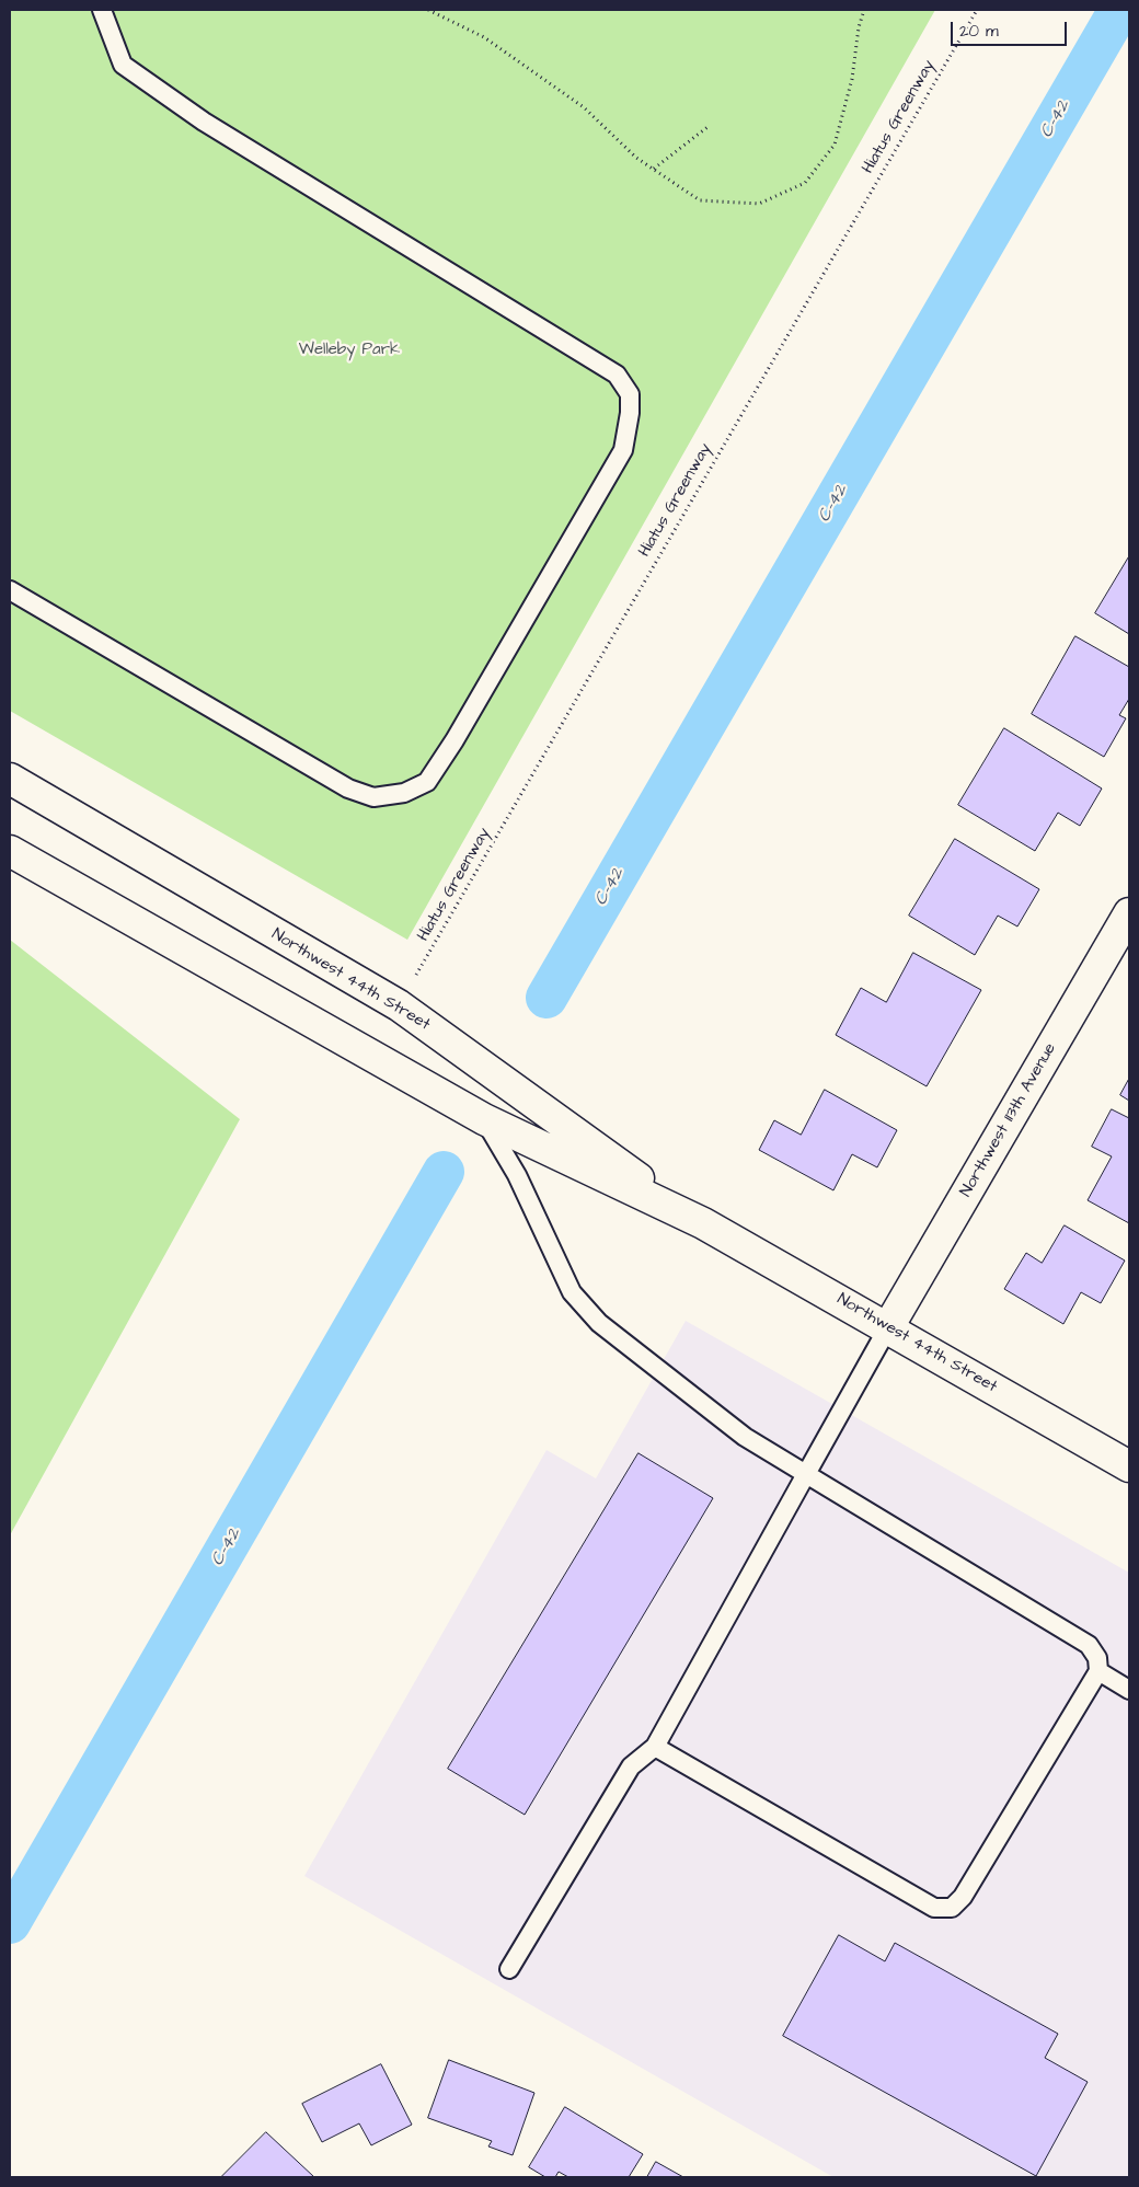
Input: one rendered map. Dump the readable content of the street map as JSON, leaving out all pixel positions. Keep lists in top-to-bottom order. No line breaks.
{"streets":{"street":["Northwest 44th Street","Northwest 113th Avenue"],"path":["Hiatus Greenway"]},"crossings":[["Hiatus Greenway","Northwest 44th Street"],["Northwest 44th Street","Northwest 113th Avenue"]],"water":["C-42"],"parks":["Welleby Park"],"scale_bar":"20 m"}
